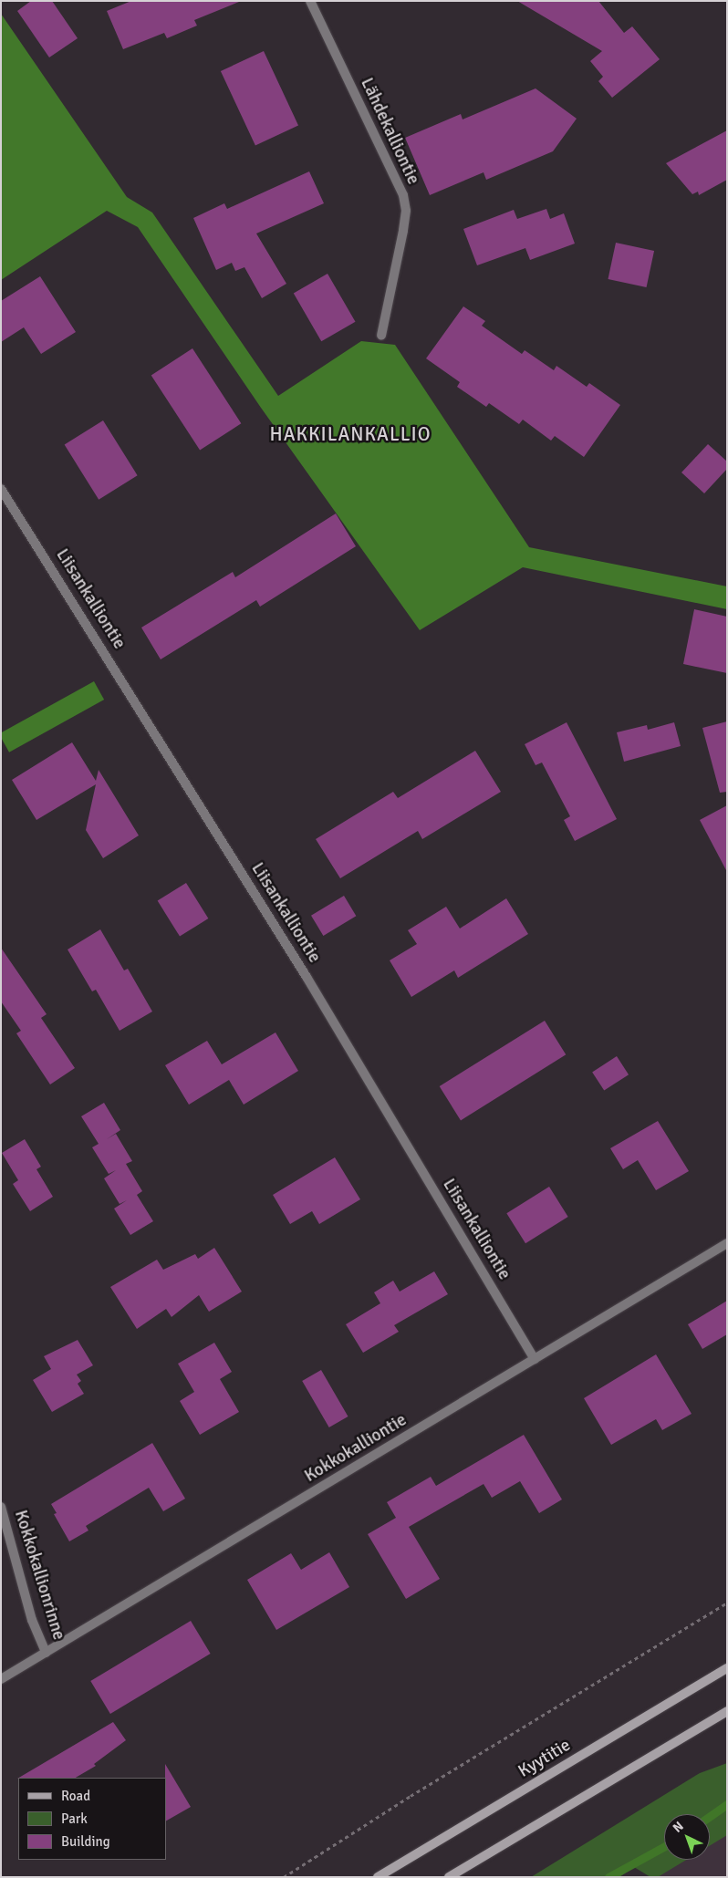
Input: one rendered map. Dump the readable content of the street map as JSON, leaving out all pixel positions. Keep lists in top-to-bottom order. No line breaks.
{"streets":{"main road":["Kyytitie"],"street":["Lähdekalliontie","Liisankalliontie","Kokkokalliontie","Kokkokallionrinne"]},"crossings":[["Liisankalliontie","Kokkokalliontie"],["Kokkokalliontie","Kokkokallionrinne"]],"districts":["HAKKILANKALLIO"],"legend":["Road","Park","Building"],"north":"top left"}
